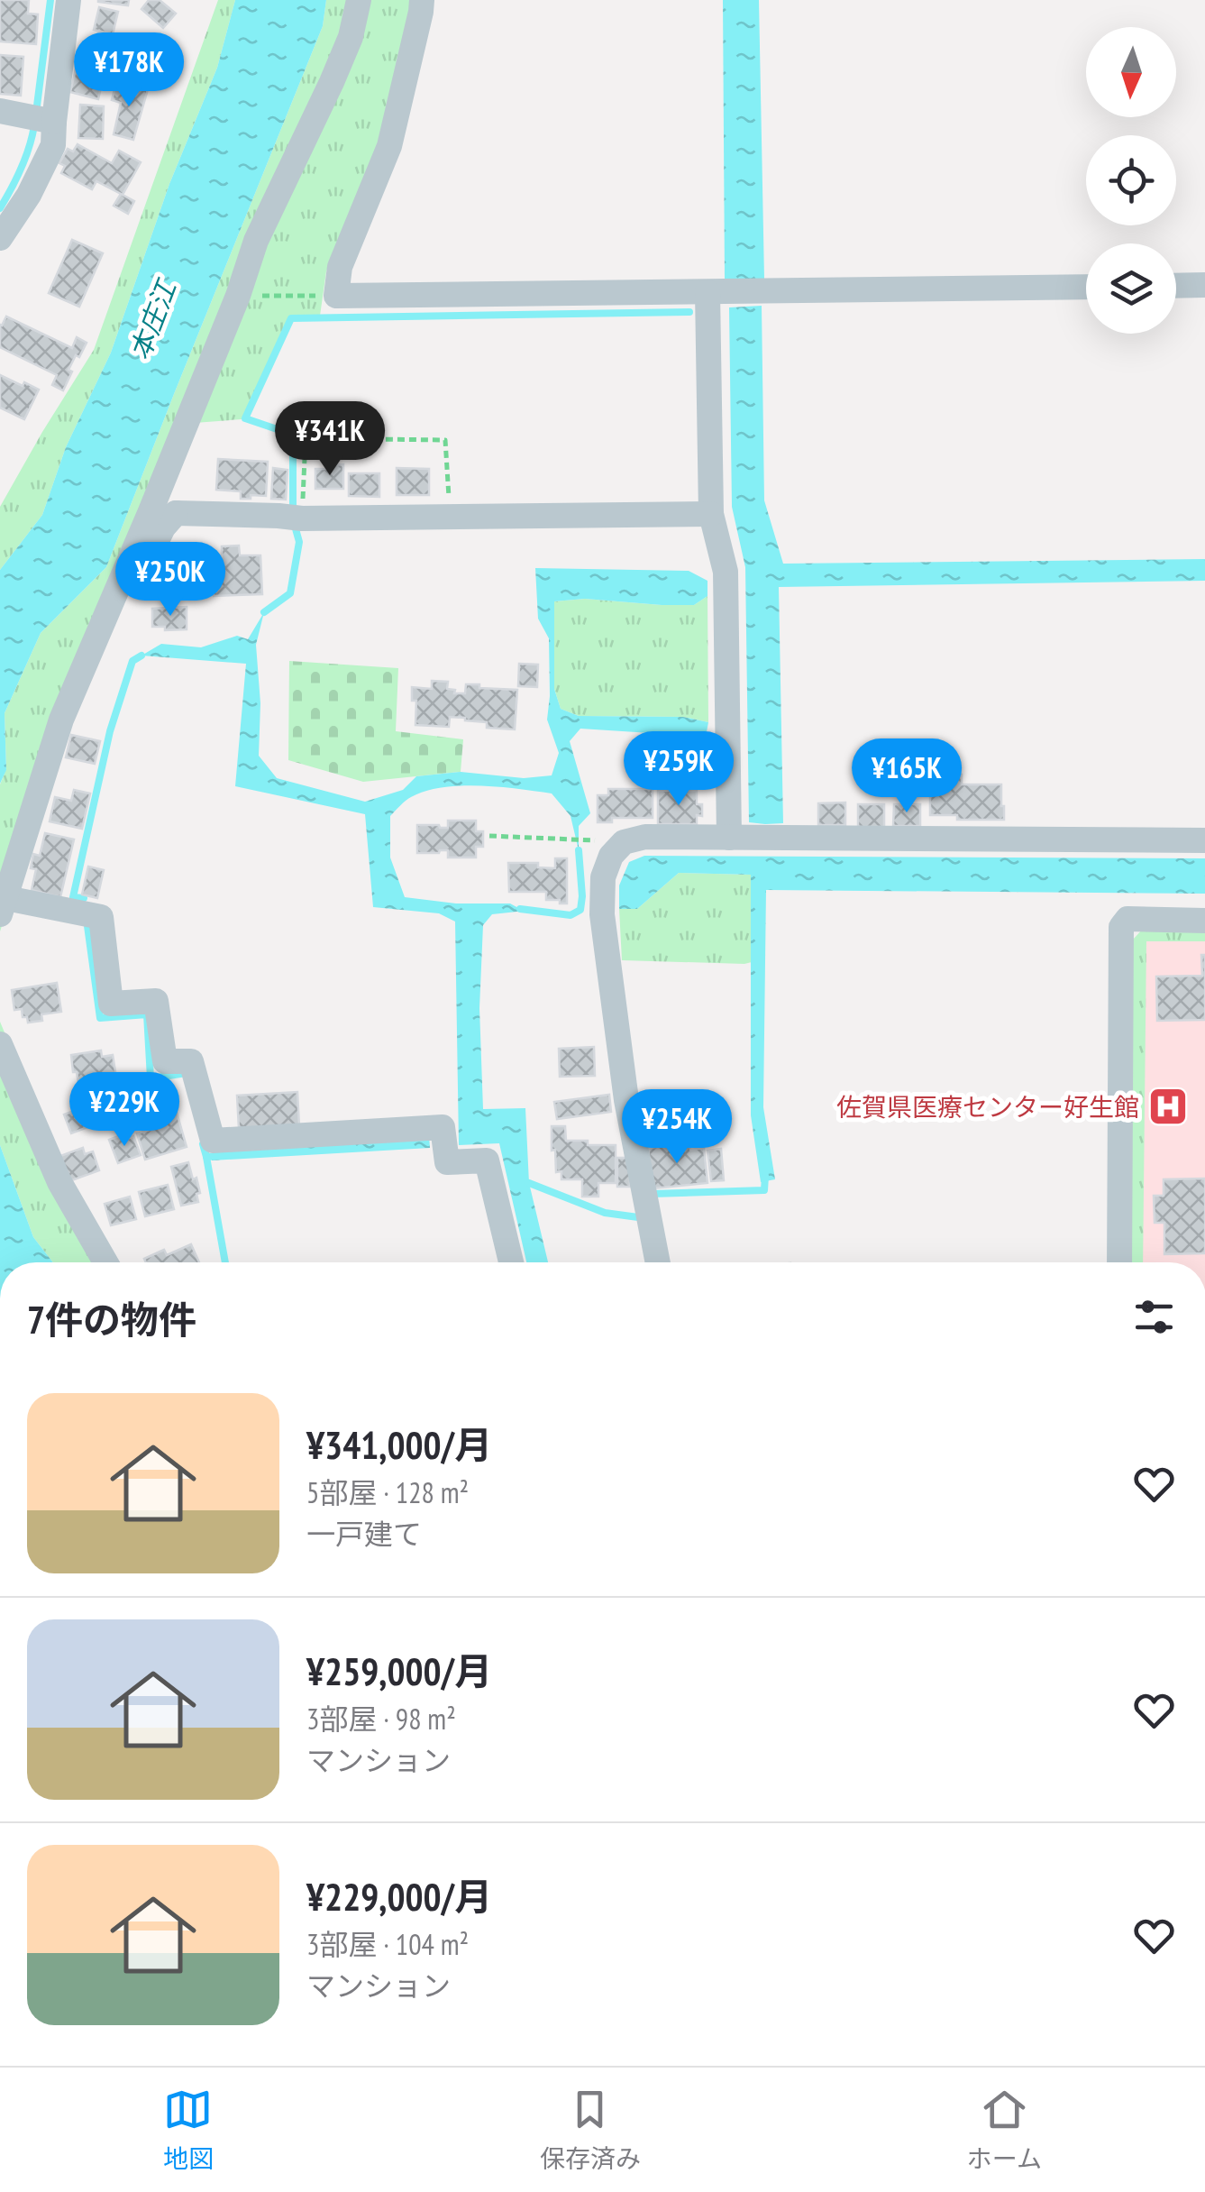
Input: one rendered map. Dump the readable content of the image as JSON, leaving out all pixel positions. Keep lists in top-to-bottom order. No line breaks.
{"water":["本庄江"],"places":{"hospital":["佐賀県医療センター好生館"]},"north":"bottom","page":{"price":["¥178K","¥341K","¥250K","¥259K","¥165K","¥229K","¥254K"],"heading":"7件の物件","list":[{"name":"¥341,000/月","note":"5部屋 · 128 m² · 一戸建て"},{"name":"¥259,000/月","note":"3部屋 · 98 m² · マンション"},{"name":"¥229,000/月","note":"3部屋 · 104 m² · マンション"}],"tabs":["地図","保存済み","ホーム"]}}
